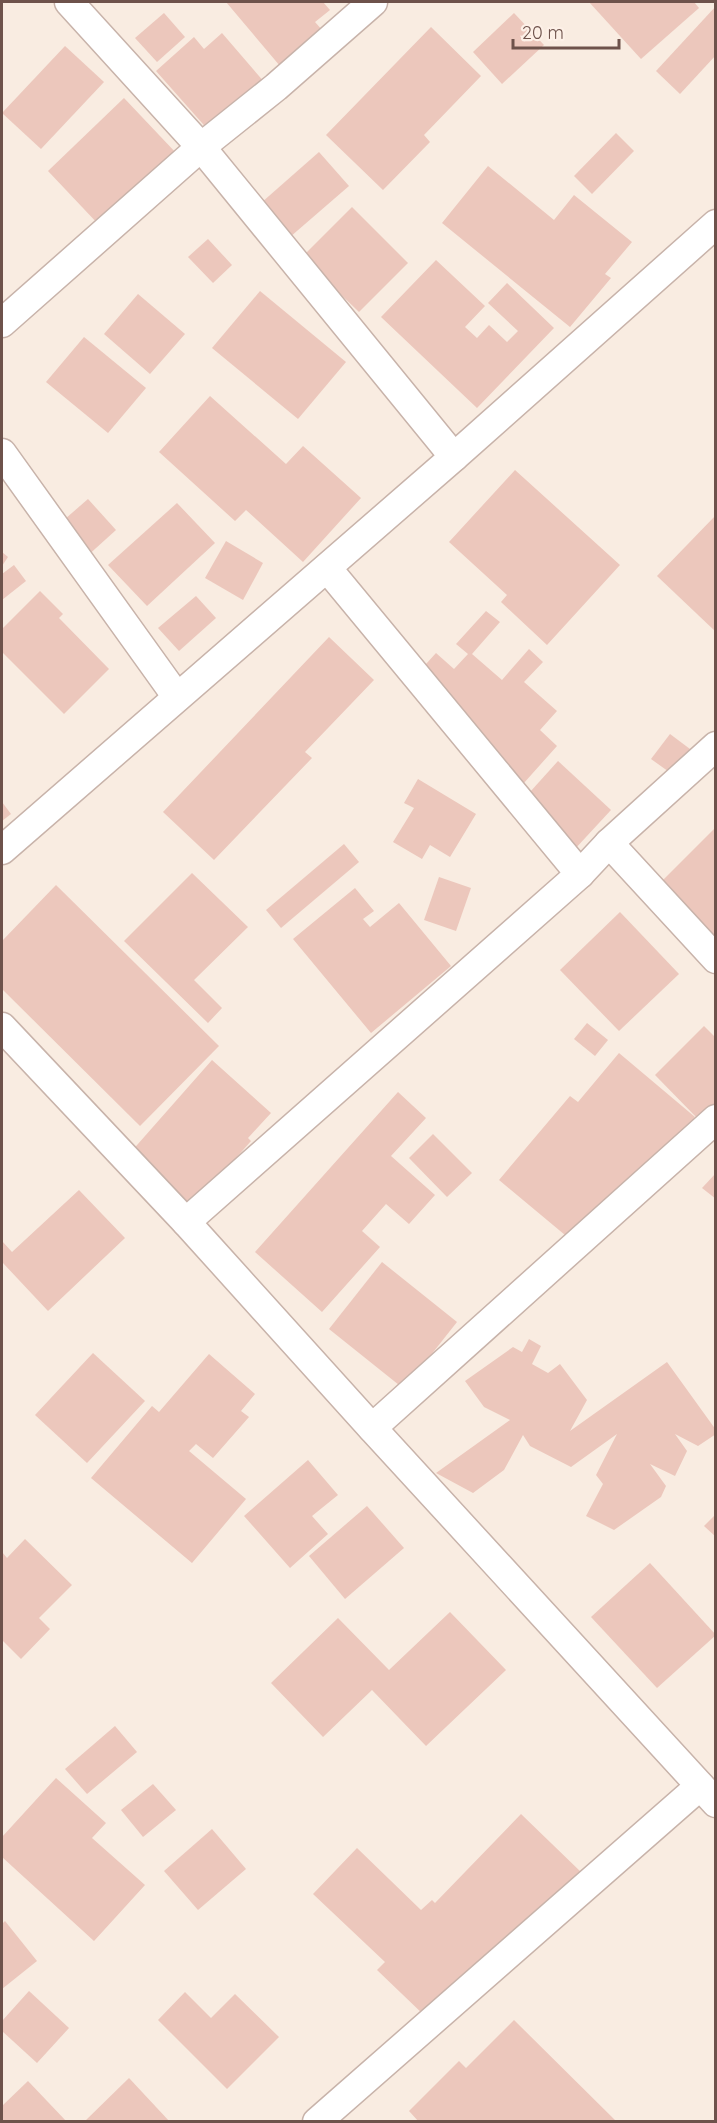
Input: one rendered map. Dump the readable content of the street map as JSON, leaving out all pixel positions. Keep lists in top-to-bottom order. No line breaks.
{"scale_bar":"20 m"}
